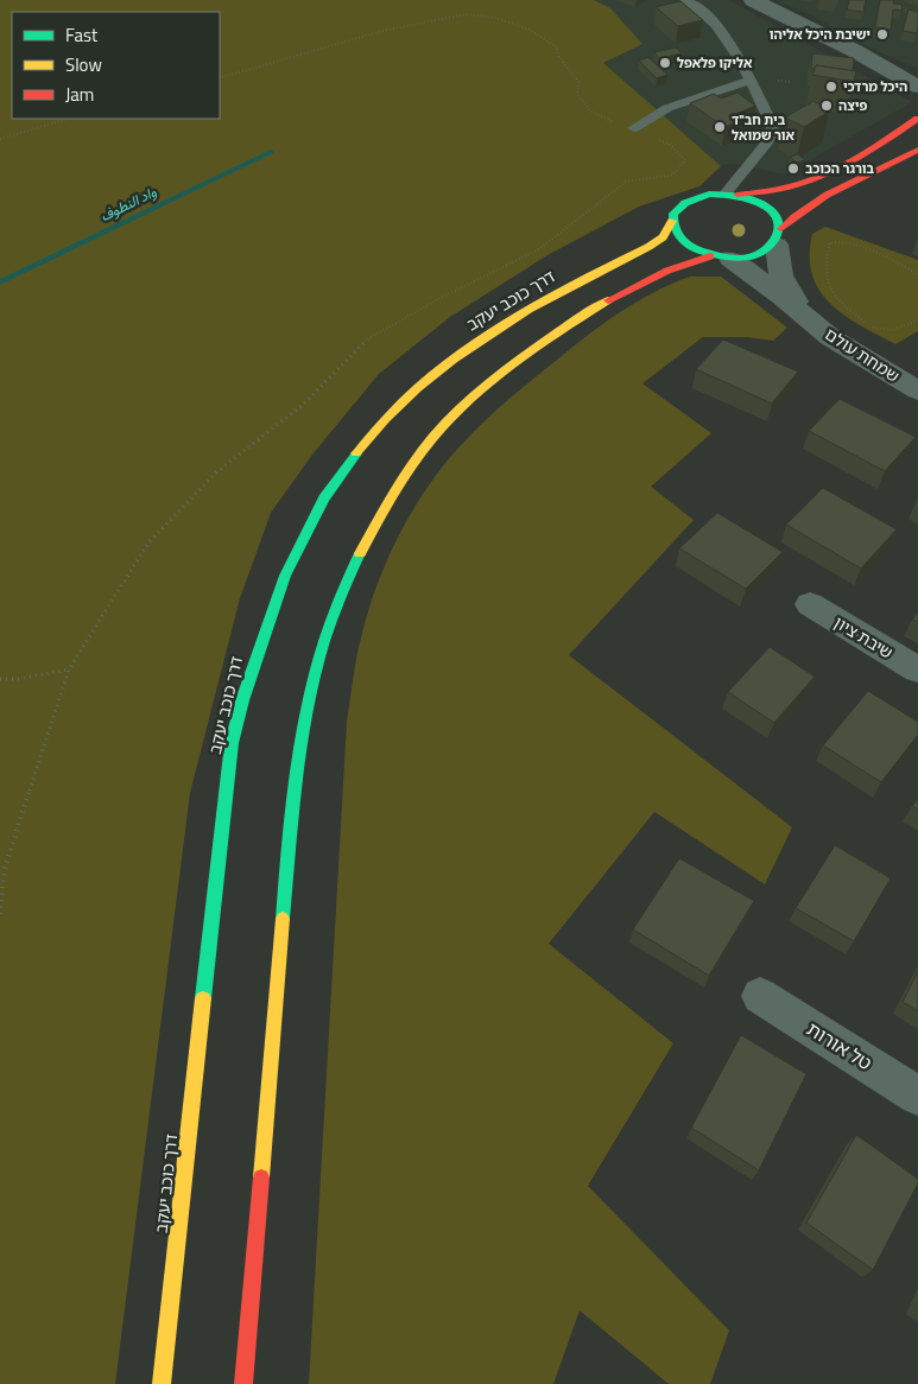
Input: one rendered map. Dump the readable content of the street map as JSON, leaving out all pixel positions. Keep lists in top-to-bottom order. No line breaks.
{"streets":{"street":["דרך כוכב יעקב","שמחת עולם","שיבת ציון","טל אורות"]},"crossings":[["דרך כוכב יעקב","שמחת עולם"]],"water":["واد النطوف"],"places":["ישיבת היכל אליהו","אליקו פלאפל","היכל מרדכי","פיצה","בית חב\"ד אור שמואל","בורגר הכוכב"],"legend":["Fast","Slow","Jam"]}
